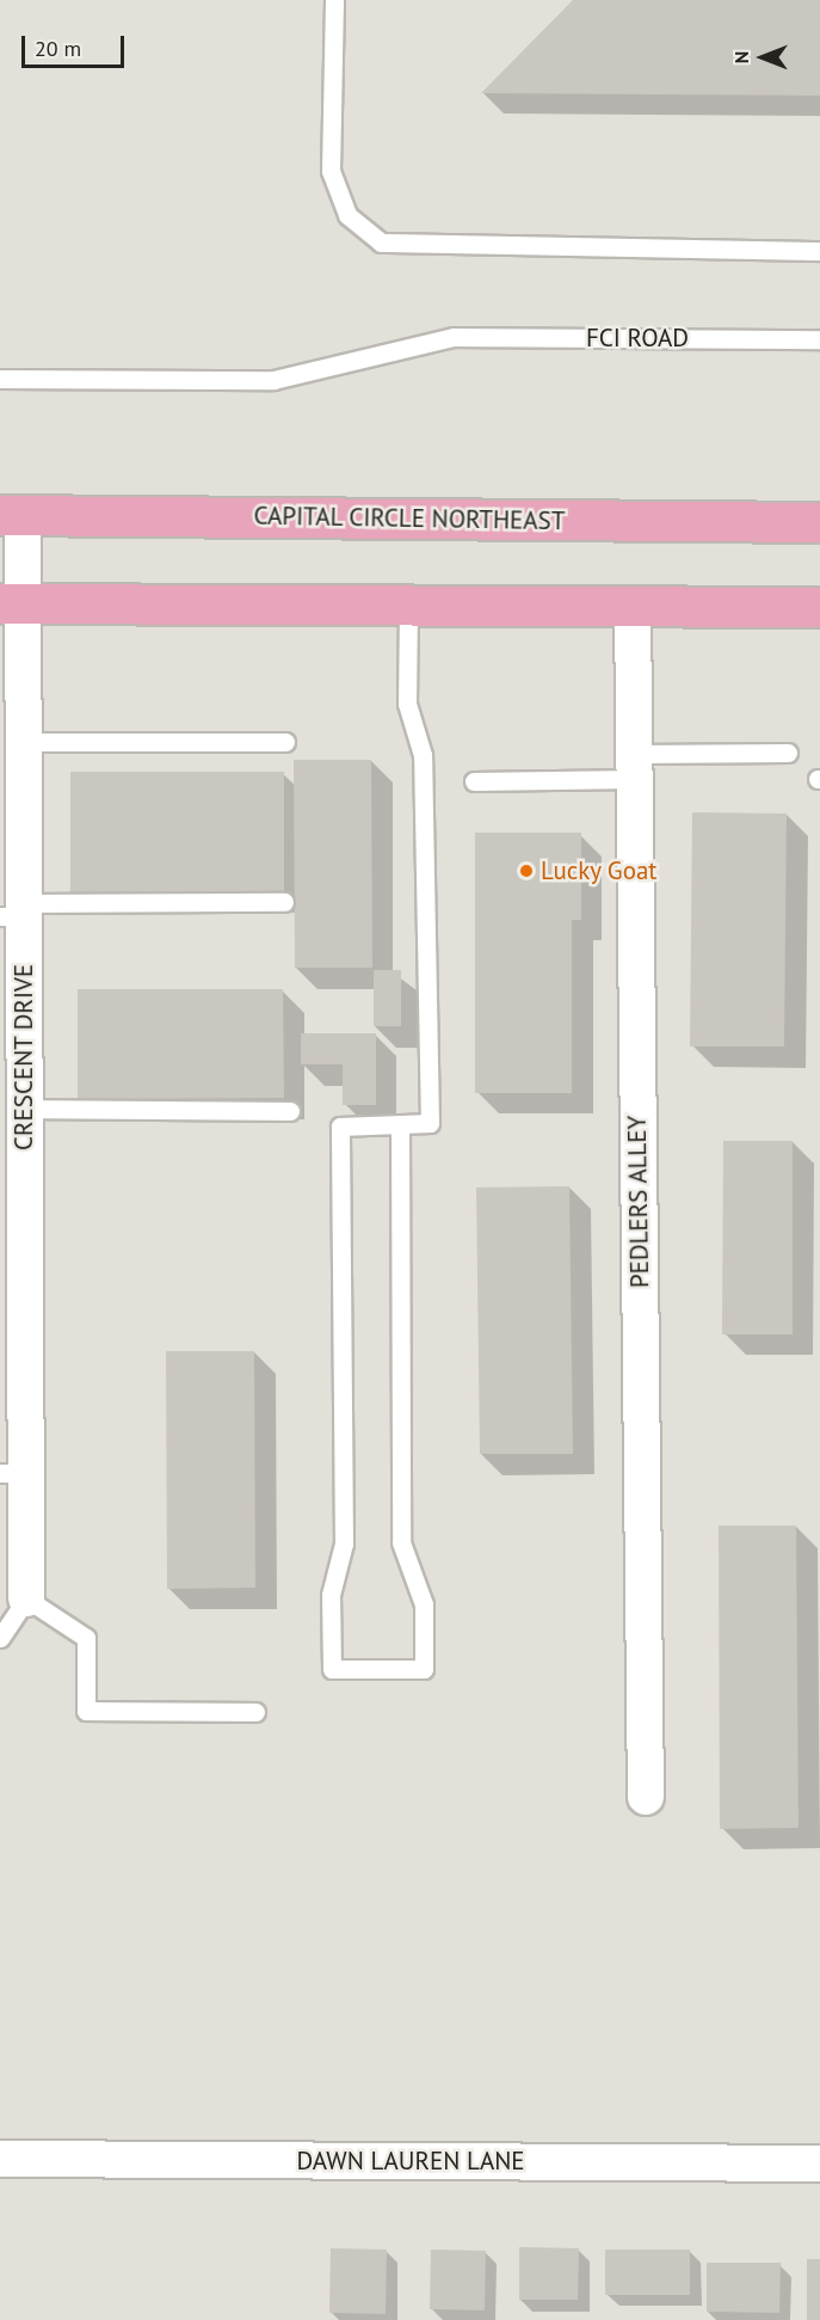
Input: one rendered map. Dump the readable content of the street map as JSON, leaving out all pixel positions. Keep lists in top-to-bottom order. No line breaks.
{"streets":{"main road":["CAPITAL CIRCLE NORTHEAST"],"street":["CRESCENT DRIVE","PEDLERS ALLEY","DAWN LAUREN LANE"],"lane":["FCI ROAD"]},"crossings":[["CAPITAL CIRCLE NORTHEAST","CRESCENT DRIVE"]],"places":["Lucky Goat"],"scale_bar":"20 m","north":"left"}
